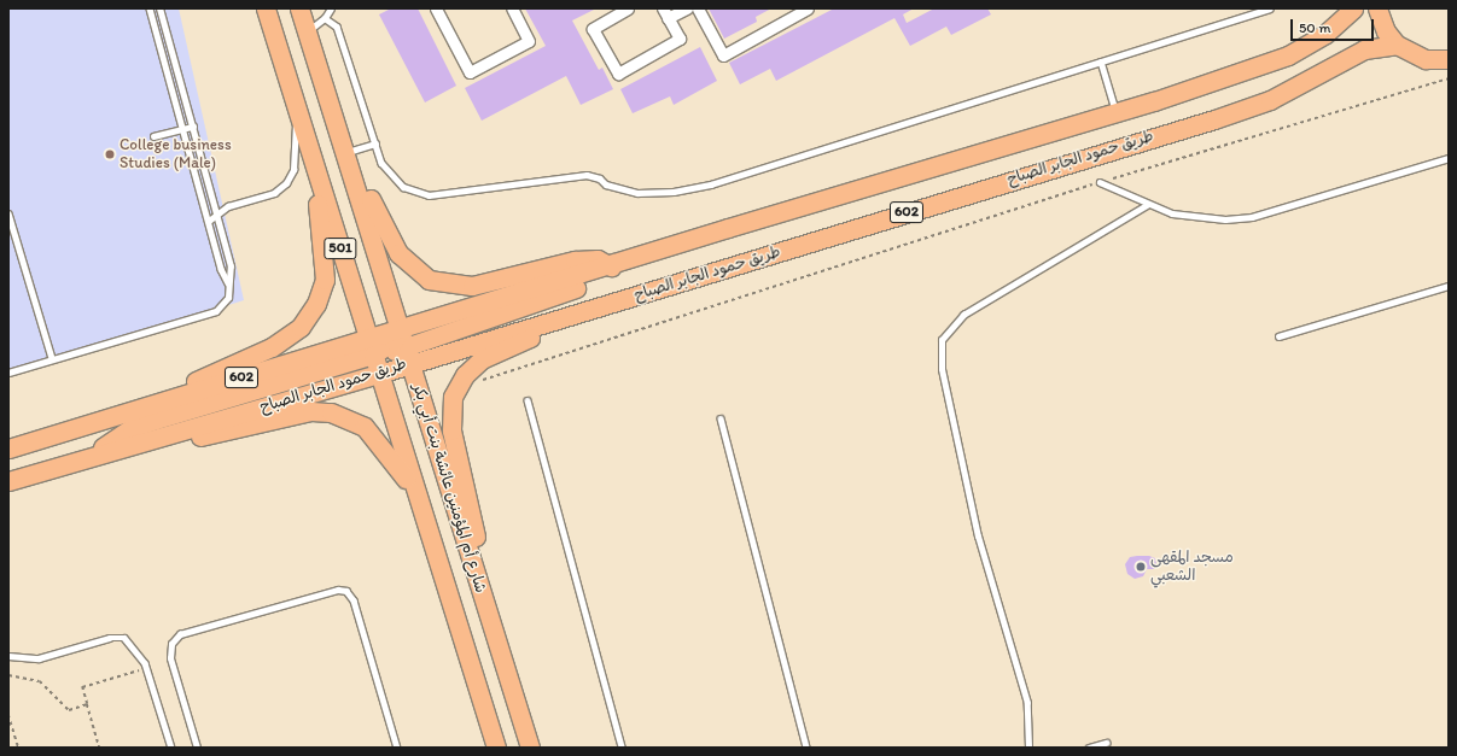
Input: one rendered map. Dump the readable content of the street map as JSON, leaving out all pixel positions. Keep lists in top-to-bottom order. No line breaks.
{"streets":{"main road":["طريق حمود الجابر الصباح","602","501","شارع أم المؤمنين عائشة بنت أبي بكر"]},"crossings":[["طريق حمود الجابر الصباح","شارع أم المؤمنين عائشة بنت أبي بكر"],["602","شارع أم المؤمنين عائشة بنت أبي بكر"]],"places":["College business Studies (Male)","مسجد المقهى الشعبي"],"scale_bar":"50 m"}
